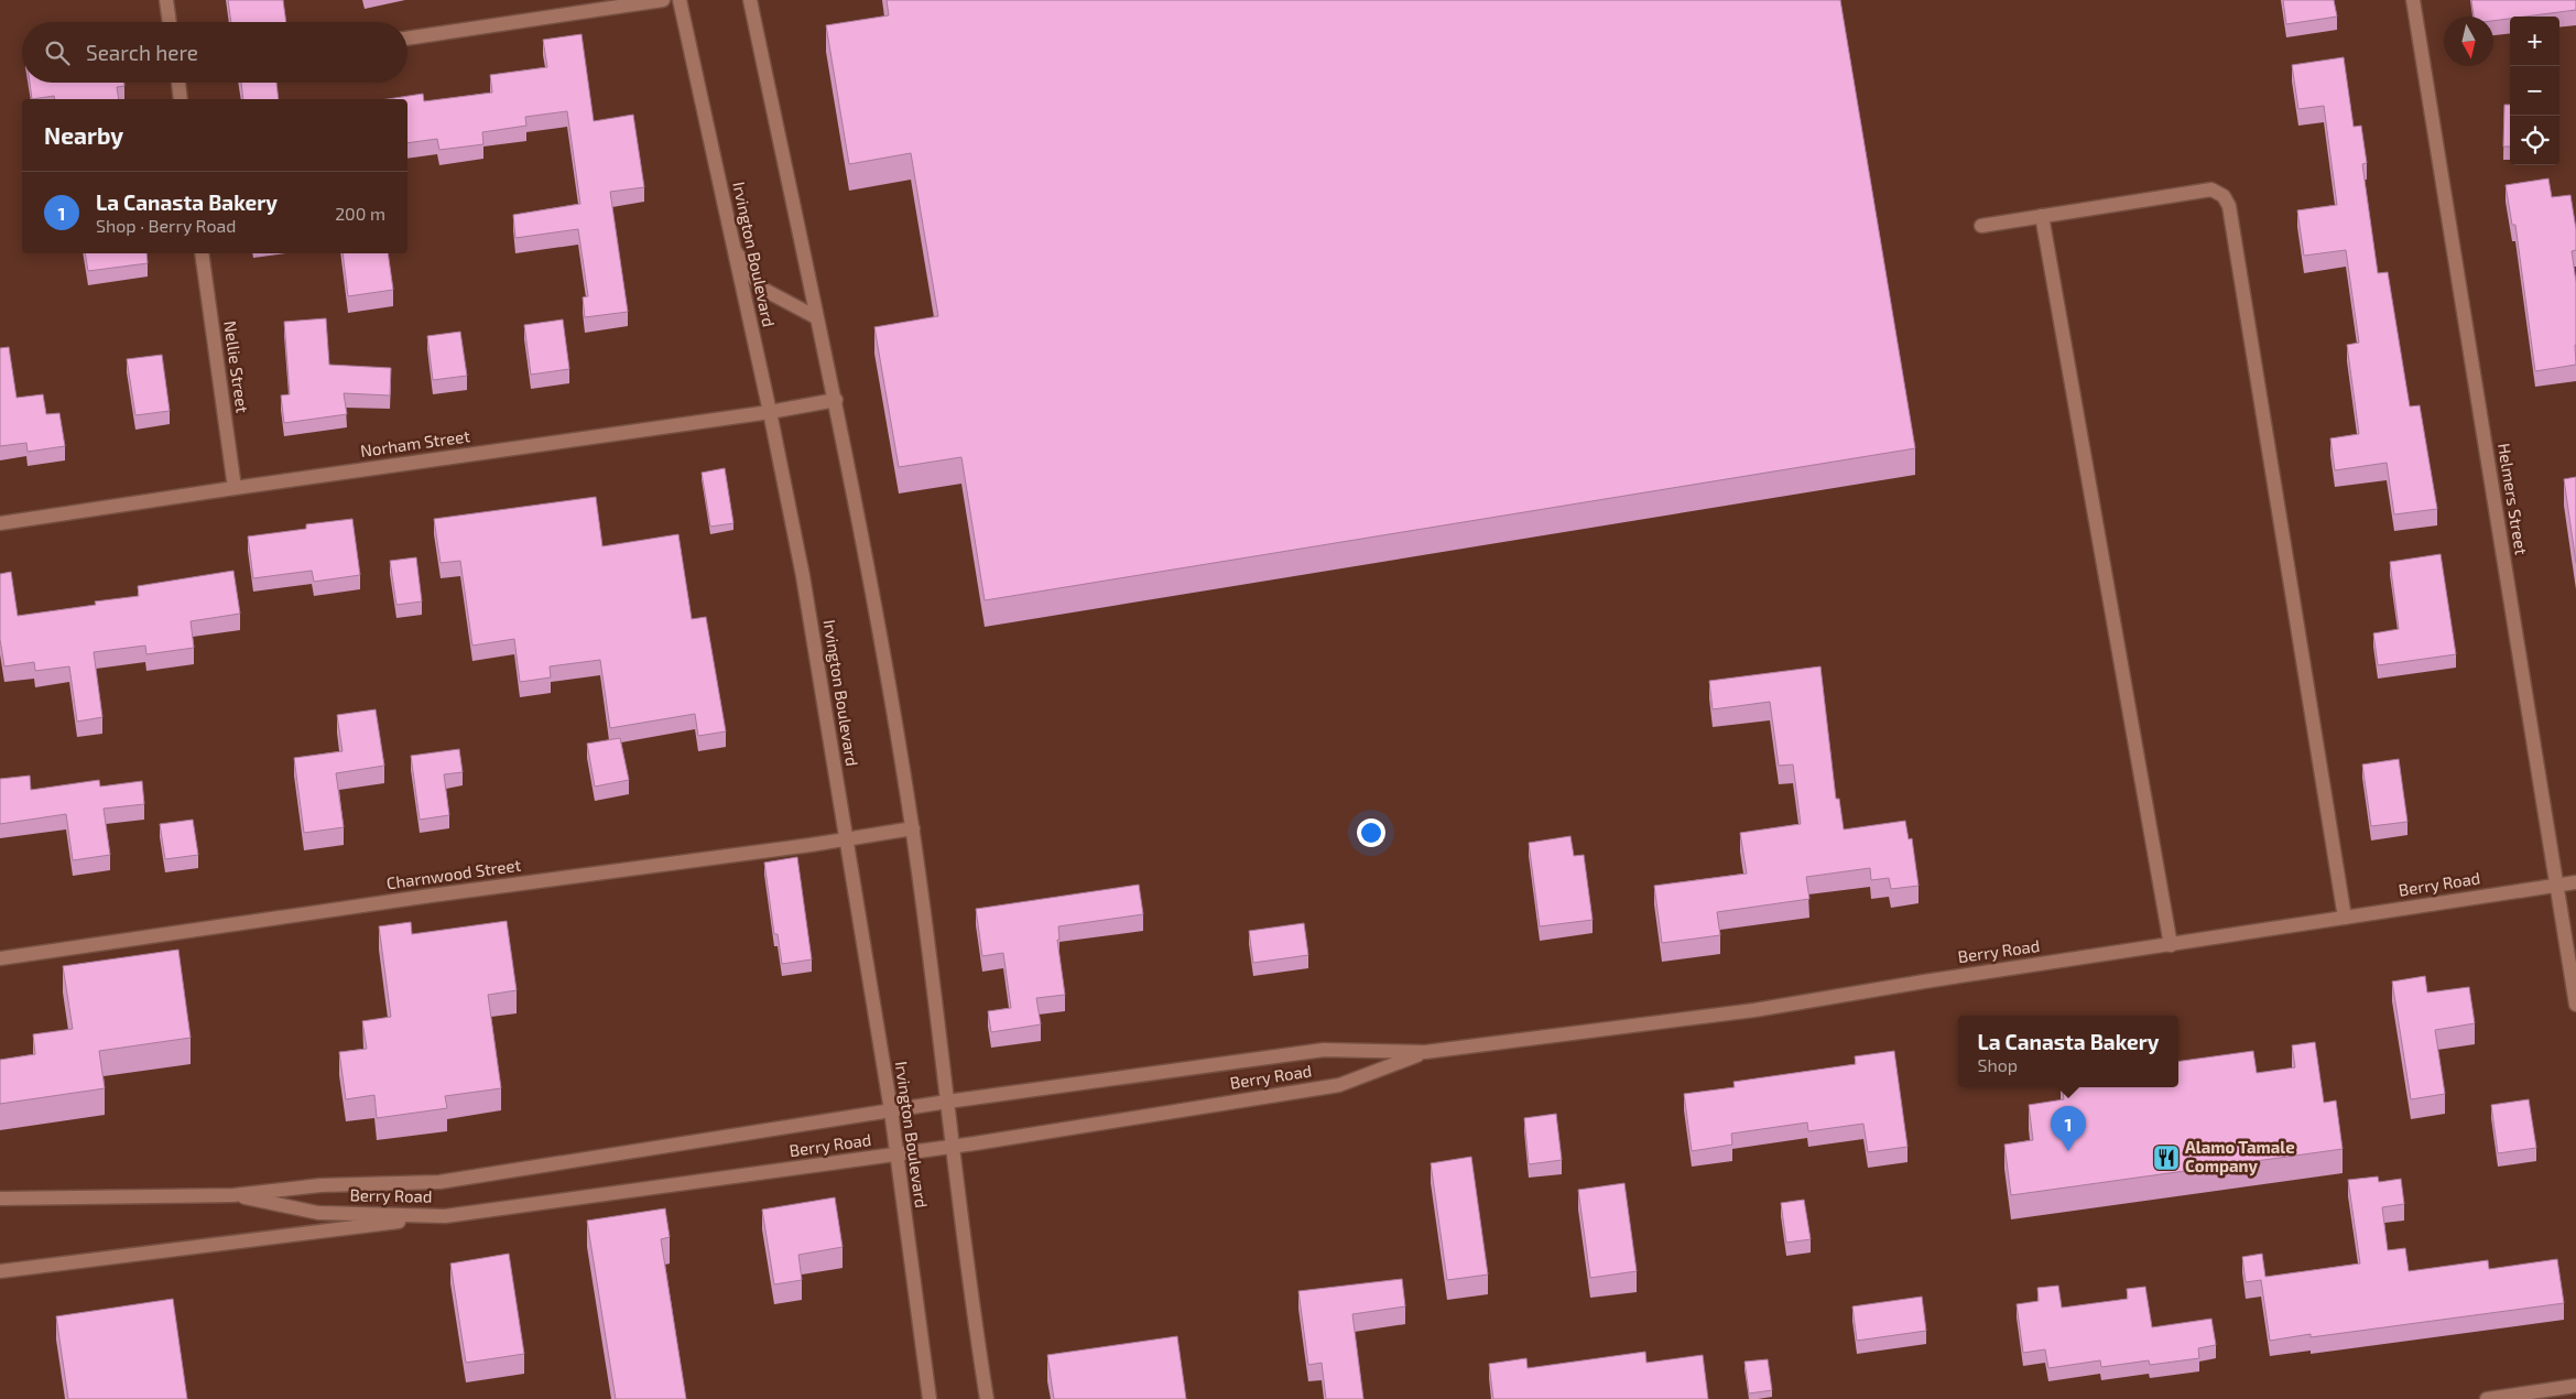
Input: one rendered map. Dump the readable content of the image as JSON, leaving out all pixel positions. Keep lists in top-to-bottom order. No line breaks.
{"streets":{"street":["Irvington Boulevard","Nellie Street","Norham Street","Helmers Street","Charnwood Street","Berry Road"]},"crossings":[["Irvington Boulevard","Norham Street"],["Irvington Boulevard","Charnwood Street"],["Irvington Boulevard","Berry Road"],["Nellie Street","Norham Street"],["Helmers Street","Berry Road"]],"places":{"restaurant":["Alamo Tamale Company"]},"north":"bottom","page":{"map_buttons":["+","−"],"search":"Search here","heading":"Nearby","list":[{"mark":"1","name":"La Canasta Bakery","note":"Shop · Berry Road","value":"200 m"}],"popup":["La Canasta Bakery","Shop"],"pins":"1"}}
